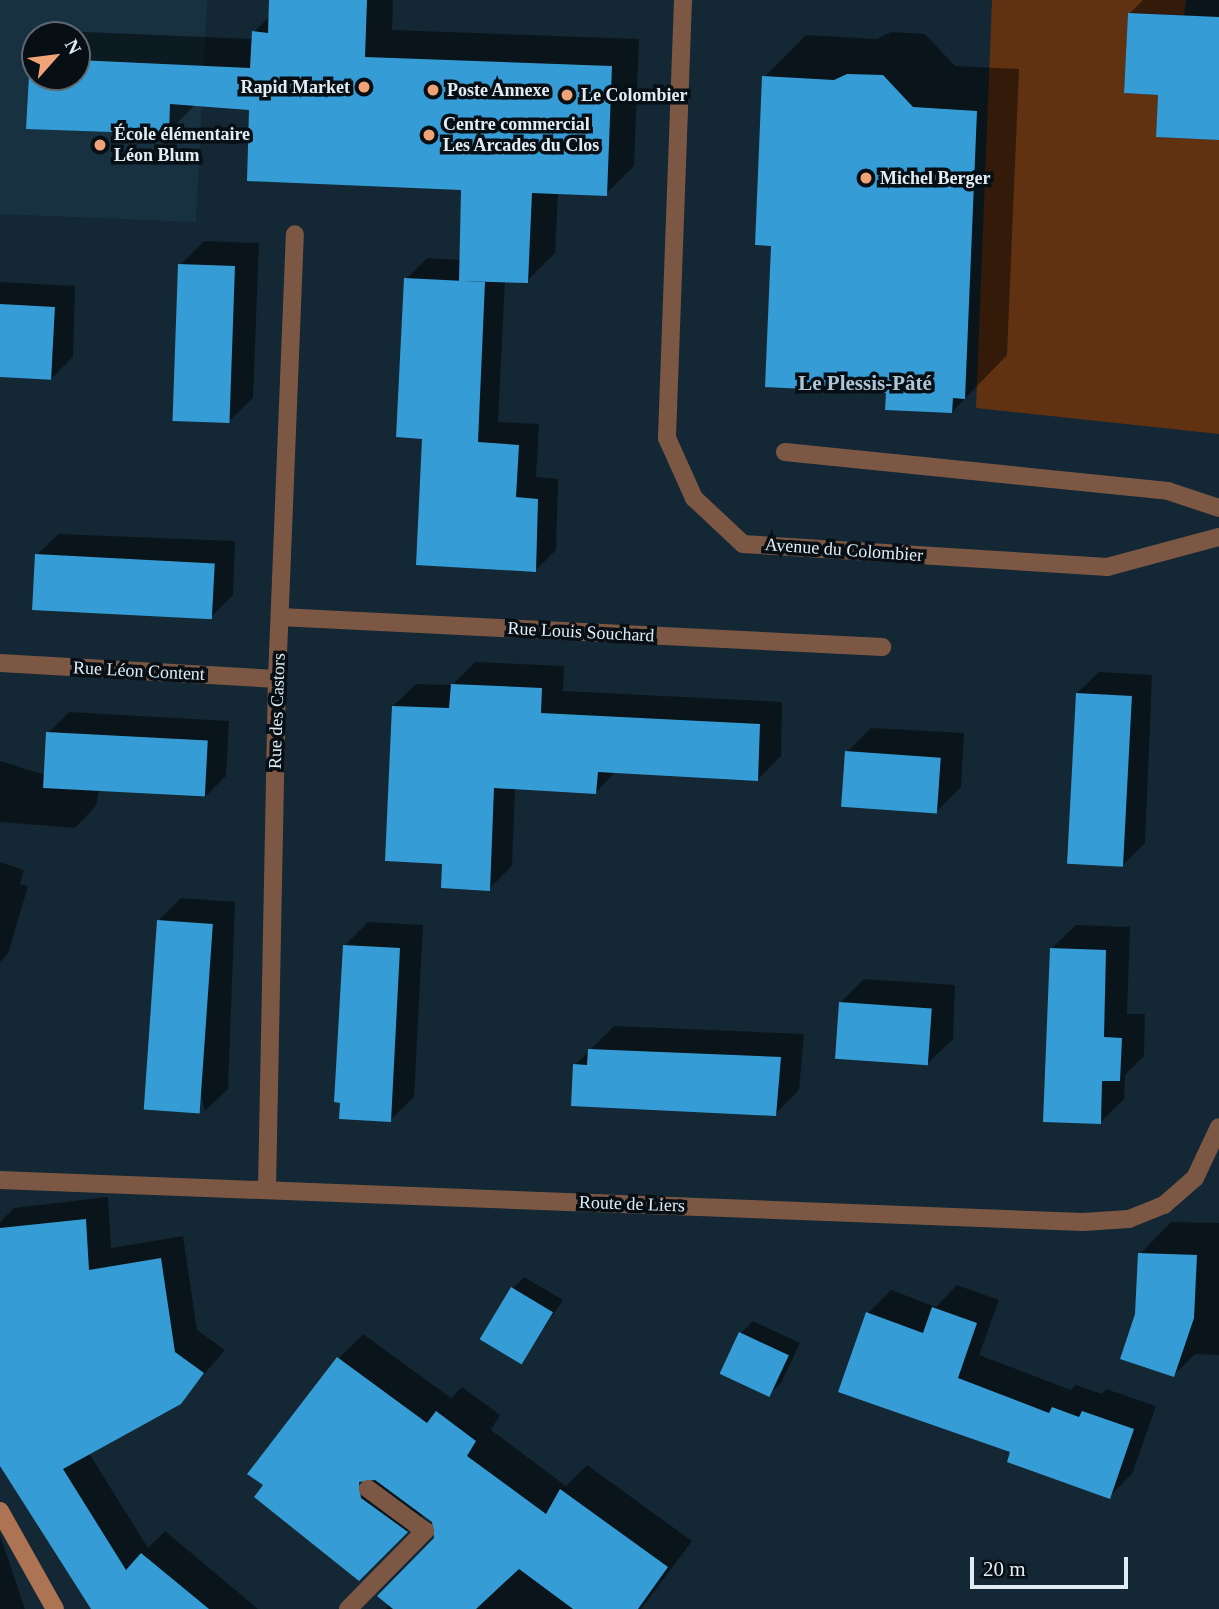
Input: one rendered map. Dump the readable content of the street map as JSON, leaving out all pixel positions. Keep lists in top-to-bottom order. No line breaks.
{"streets":{"street":["Avenue du Colombier","Rue Louis Souchard","Rue Léon Content","Rue des Castors","Route de Liers"]},"crossings":[["Rue Louis Souchard","Rue des Castors"],["Rue Léon Content","Rue des Castors"],["Rue des Castors","Route de Liers"]],"districts":["Le Plessis-Pâté"],"places":["Rapid Market","Poste Annexe","Le Colombier","Centre commercial Les Arcades du Clos","École élémentaire Léon Blum","Michel Berger"],"scale_bar":"20 m","north":"top right"}
